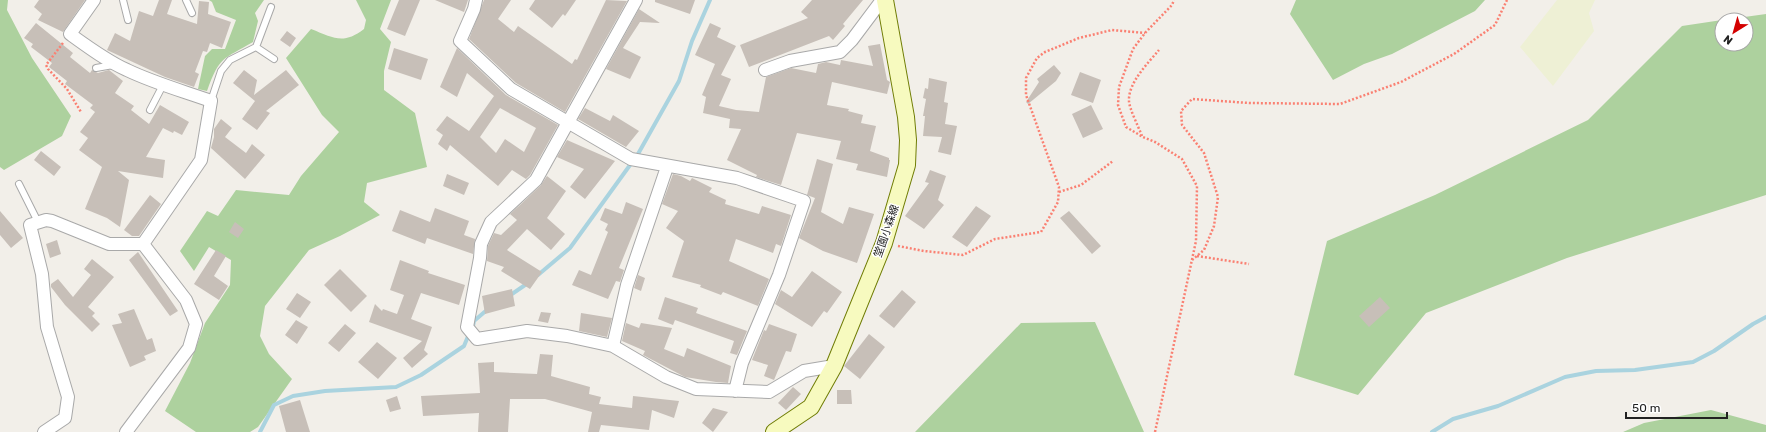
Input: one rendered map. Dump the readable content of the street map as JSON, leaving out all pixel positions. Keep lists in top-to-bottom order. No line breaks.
{"streets":{"main road":["堂園小森線"]},"scale_bar":"50 m","north":"bottom left"}
